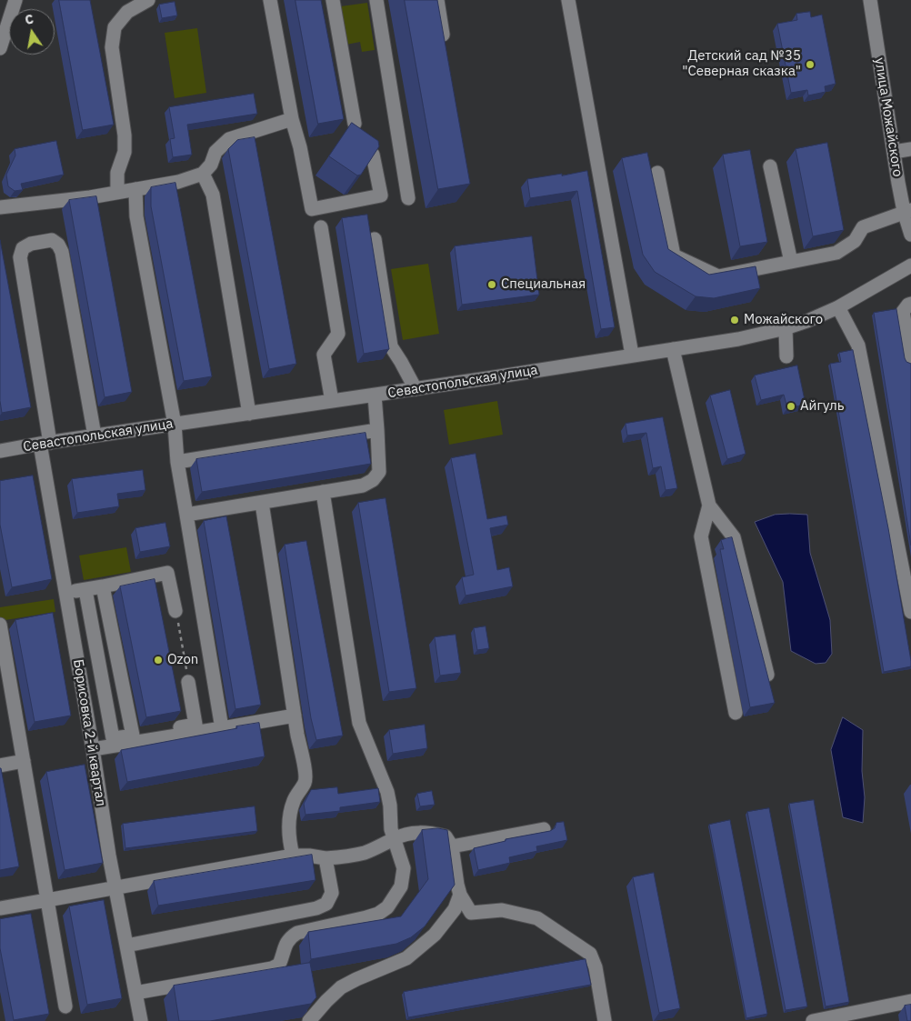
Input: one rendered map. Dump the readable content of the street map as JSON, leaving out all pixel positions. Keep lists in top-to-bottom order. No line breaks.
{"streets":{"street":["улица Можайского","Севастопольская улица","Борисовка 2-й квартал"]},"crossings":[["Севастопольская улица","Борисовка 2-й квартал"]],"places":["Детский сад №35 \"Северная сказка\"","Специальная","Можайского","Айгуль","Ozon"],"north":"top"}
